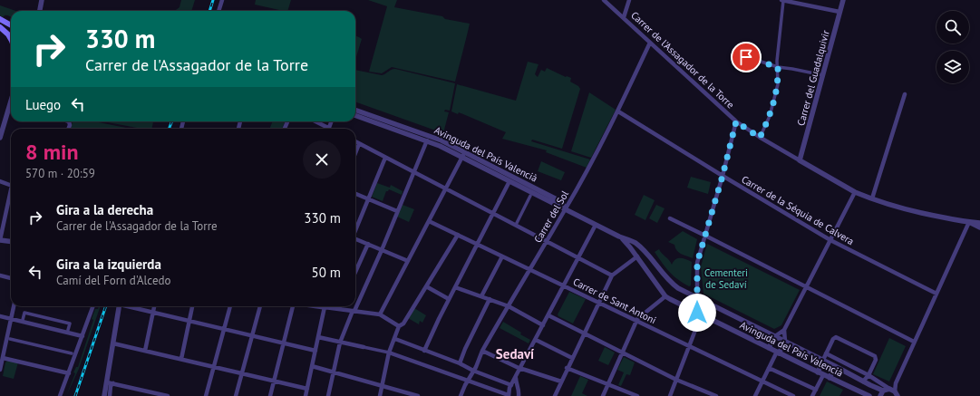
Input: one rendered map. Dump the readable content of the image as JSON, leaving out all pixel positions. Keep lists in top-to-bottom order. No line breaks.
{"streets":{"street":["Carrer de l'Assagador de la Torre","Carrer del Guadalquivir","Avinguda del País Valencià","Carrer de la Séquia de Calvera","Carrer del Sol","Carrer de Sant Antoni"]},"crossings":[["Carrer de l'Assagador de la Torre","Carrer del Guadalquivir"],["Carrer de l'Assagador de la Torre","Carrer del Sol"],["Avinguda del País Valencià","Carrer del Sol"],["Carrer de la Séquia de Calvera","Carrer del Sol"],["Carrer del Sol","Carrer de Sant Antoni"]],"districts":["Sedaví"],"parks":["Cementeri de Sedaví"],"page":{"turn":["330 m","Carrer de l'Assagador de la Torre"],"then":"Luego","heading":["8 min","570 m · 20:59"],"list":[{"name":"Gira a la derecha","note":"Carrer de l'Assagador de la Torre","value":"330 m"},{"name":"Gira a la izquierda","note":"Camí del Forn d'Alcedo","value":"50 m"}]}}
